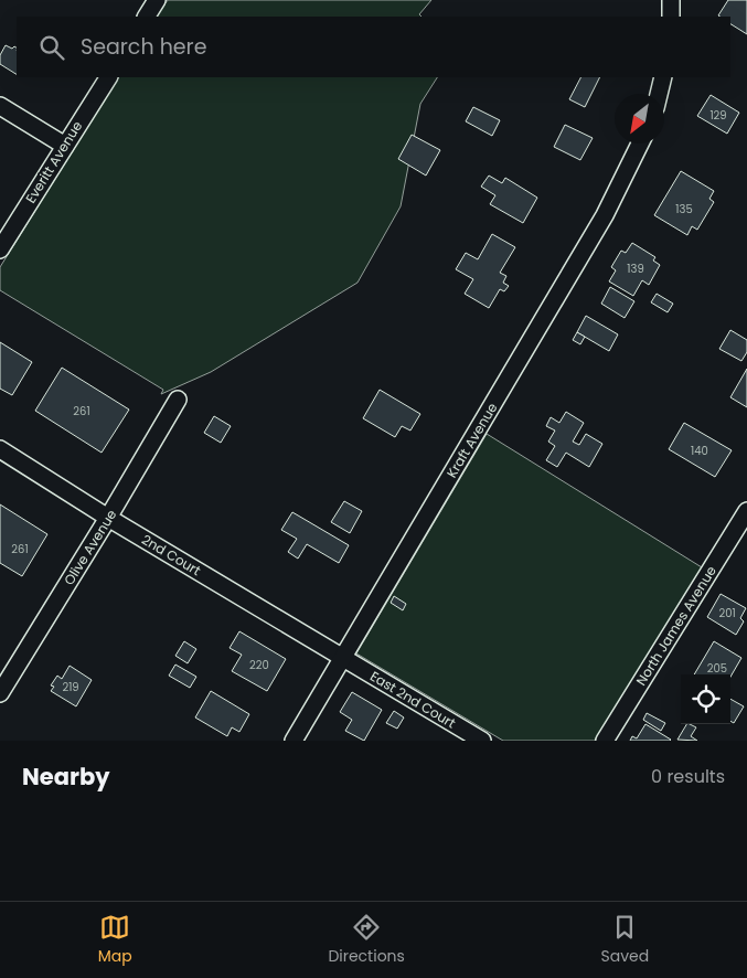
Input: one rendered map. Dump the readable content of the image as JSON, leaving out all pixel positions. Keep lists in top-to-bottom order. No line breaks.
{"streets":{"street":["Everitt Avenue","Kraft Avenue","Olive Avenue","2nd Court","North James Avenue","East 2nd Court"]},"crossings":[["Kraft Avenue","2nd Court"],["Kraft Avenue","East 2nd Court"],["Olive Avenue","2nd Court"],["2nd Court","East 2nd Court"]],"house_numbers":["129","135","139","261","140","261","201","220","205","219"],"north":"bottom left","page":{"search":"Search here","heading":["Nearby","0 results"],"nav":["Map","Directions","Saved"]}}
